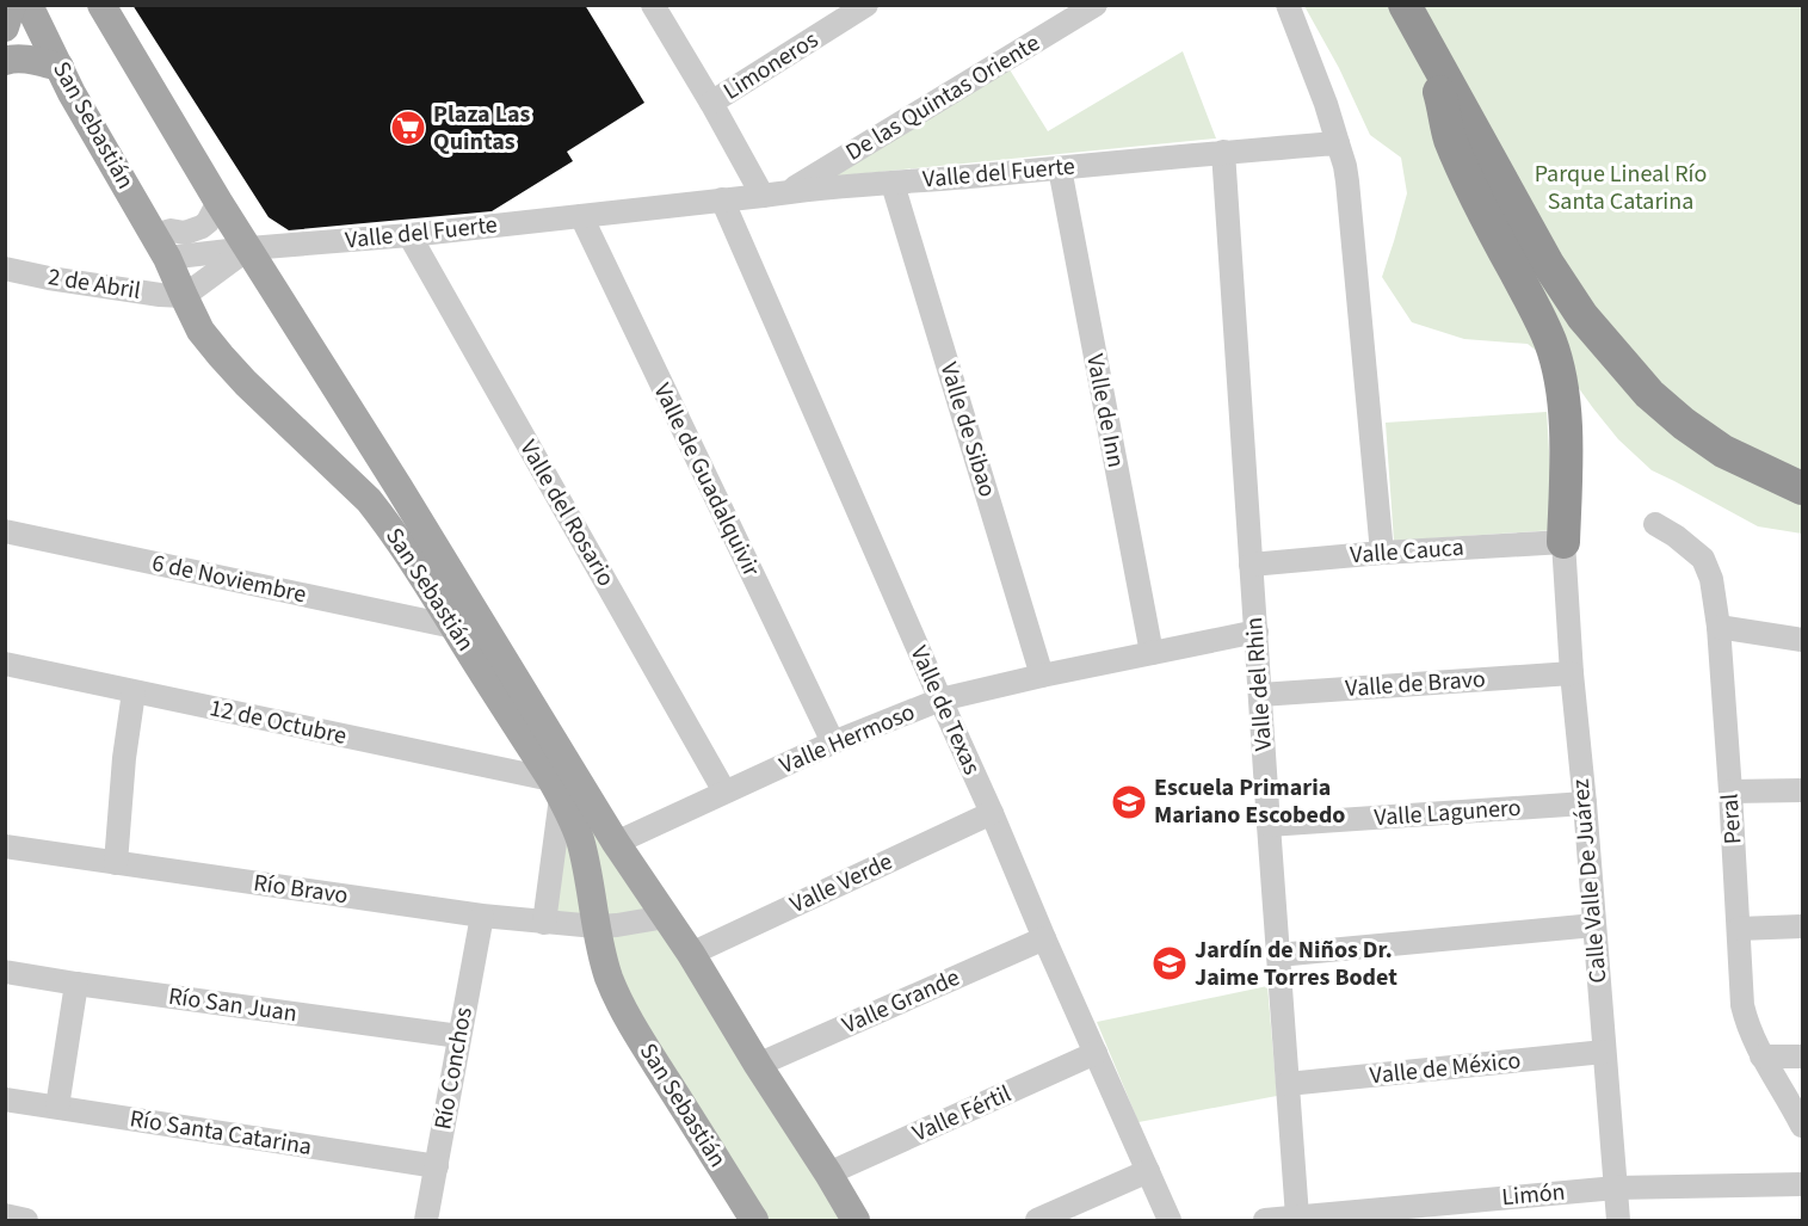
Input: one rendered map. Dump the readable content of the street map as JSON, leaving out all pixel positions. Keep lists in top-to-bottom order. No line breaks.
{"streets":{"main road":["San Sebastián"],"street":["Limoneros","De las Quintas Oriente","Valle del Fuerte","2 de Abril","Valle de Inn","Valle de Sibao","Valle de Guadalquivir","Valle del Rosario","Valle Cauca","6 de Noviembre","Valle del Rhin","Valle de Bravo","Valle de Texas","12 de Octubre","Valle Hermoso","Valle Lagunero","Peral","Calle Valle De Juárez","Valle Verde","Río Bravo","Valle Grande","Río San Juan","Río Conchos","Valle de México","Valle Fértil","Río Santa Catarina","Limón"]},"crossings":[["De las Quintas Oriente","Valle del Fuerte"],["San Sebastián","Valle del Fuerte"],["San Sebastián","2 de Abril"],["San Sebastián","6 de Noviembre"],["San Sebastián","12 de Octubre"],["San Sebastián","Valle Hermoso"],["San Sebastián","Valle Verde"],["San Sebastián","Río Bravo"],["San Sebastián","Valle Grande"],["San Sebastián","Valle Fértil"],["Valle del Fuerte","Valle de Inn"],["Valle del Fuerte","Valle de Sibao"],["Valle del Fuerte","Valle de Guadalquivir"],["Valle del Fuerte","Valle del Rosario"],["Valle del Fuerte","Valle del Rhin"],["Valle del Fuerte","Valle de Texas"],["Valle de Inn","Valle Hermoso"],["Valle de Sibao","Valle Hermoso"],["Valle de Guadalquivir","Valle Hermoso"],["Valle del Rosario","Valle Hermoso"],["Valle Cauca","Valle del Rhin"],["Valle Cauca","Calle Valle De Juárez"],["Valle del Rhin","Valle de Bravo"],["Valle del Rhin","Valle Hermoso"],["Valle del Rhin","Valle Lagunero"],["Valle del Rhin","Valle de México"],["Valle del Rhin","Limón"],["Valle de Bravo","Calle Valle De Juárez"],["Valle de Texas","Valle Hermoso"],["Valle de Texas","Valle Verde"],["Valle de Texas","Valle Grande"],["Valle de Texas","Valle Fértil"],["Valle Lagunero","Calle Valle De Juárez"],["Calle Valle De Juárez","Valle de México"],["Calle Valle De Juárez","Limón"],["Río Bravo","Río Conchos"],["Río San Juan","Río Conchos"],["Río Conchos","Río Santa Catarina"]],"parks":["Parque Lineal Río Santa Catarina"],"places":{"supermarket":["Plaza Las Quintas"],"school or university":["Escuela Primaria Mariano Escobedo","Jardín de Niños Dr. Jaime Torres Bodet"]}}
